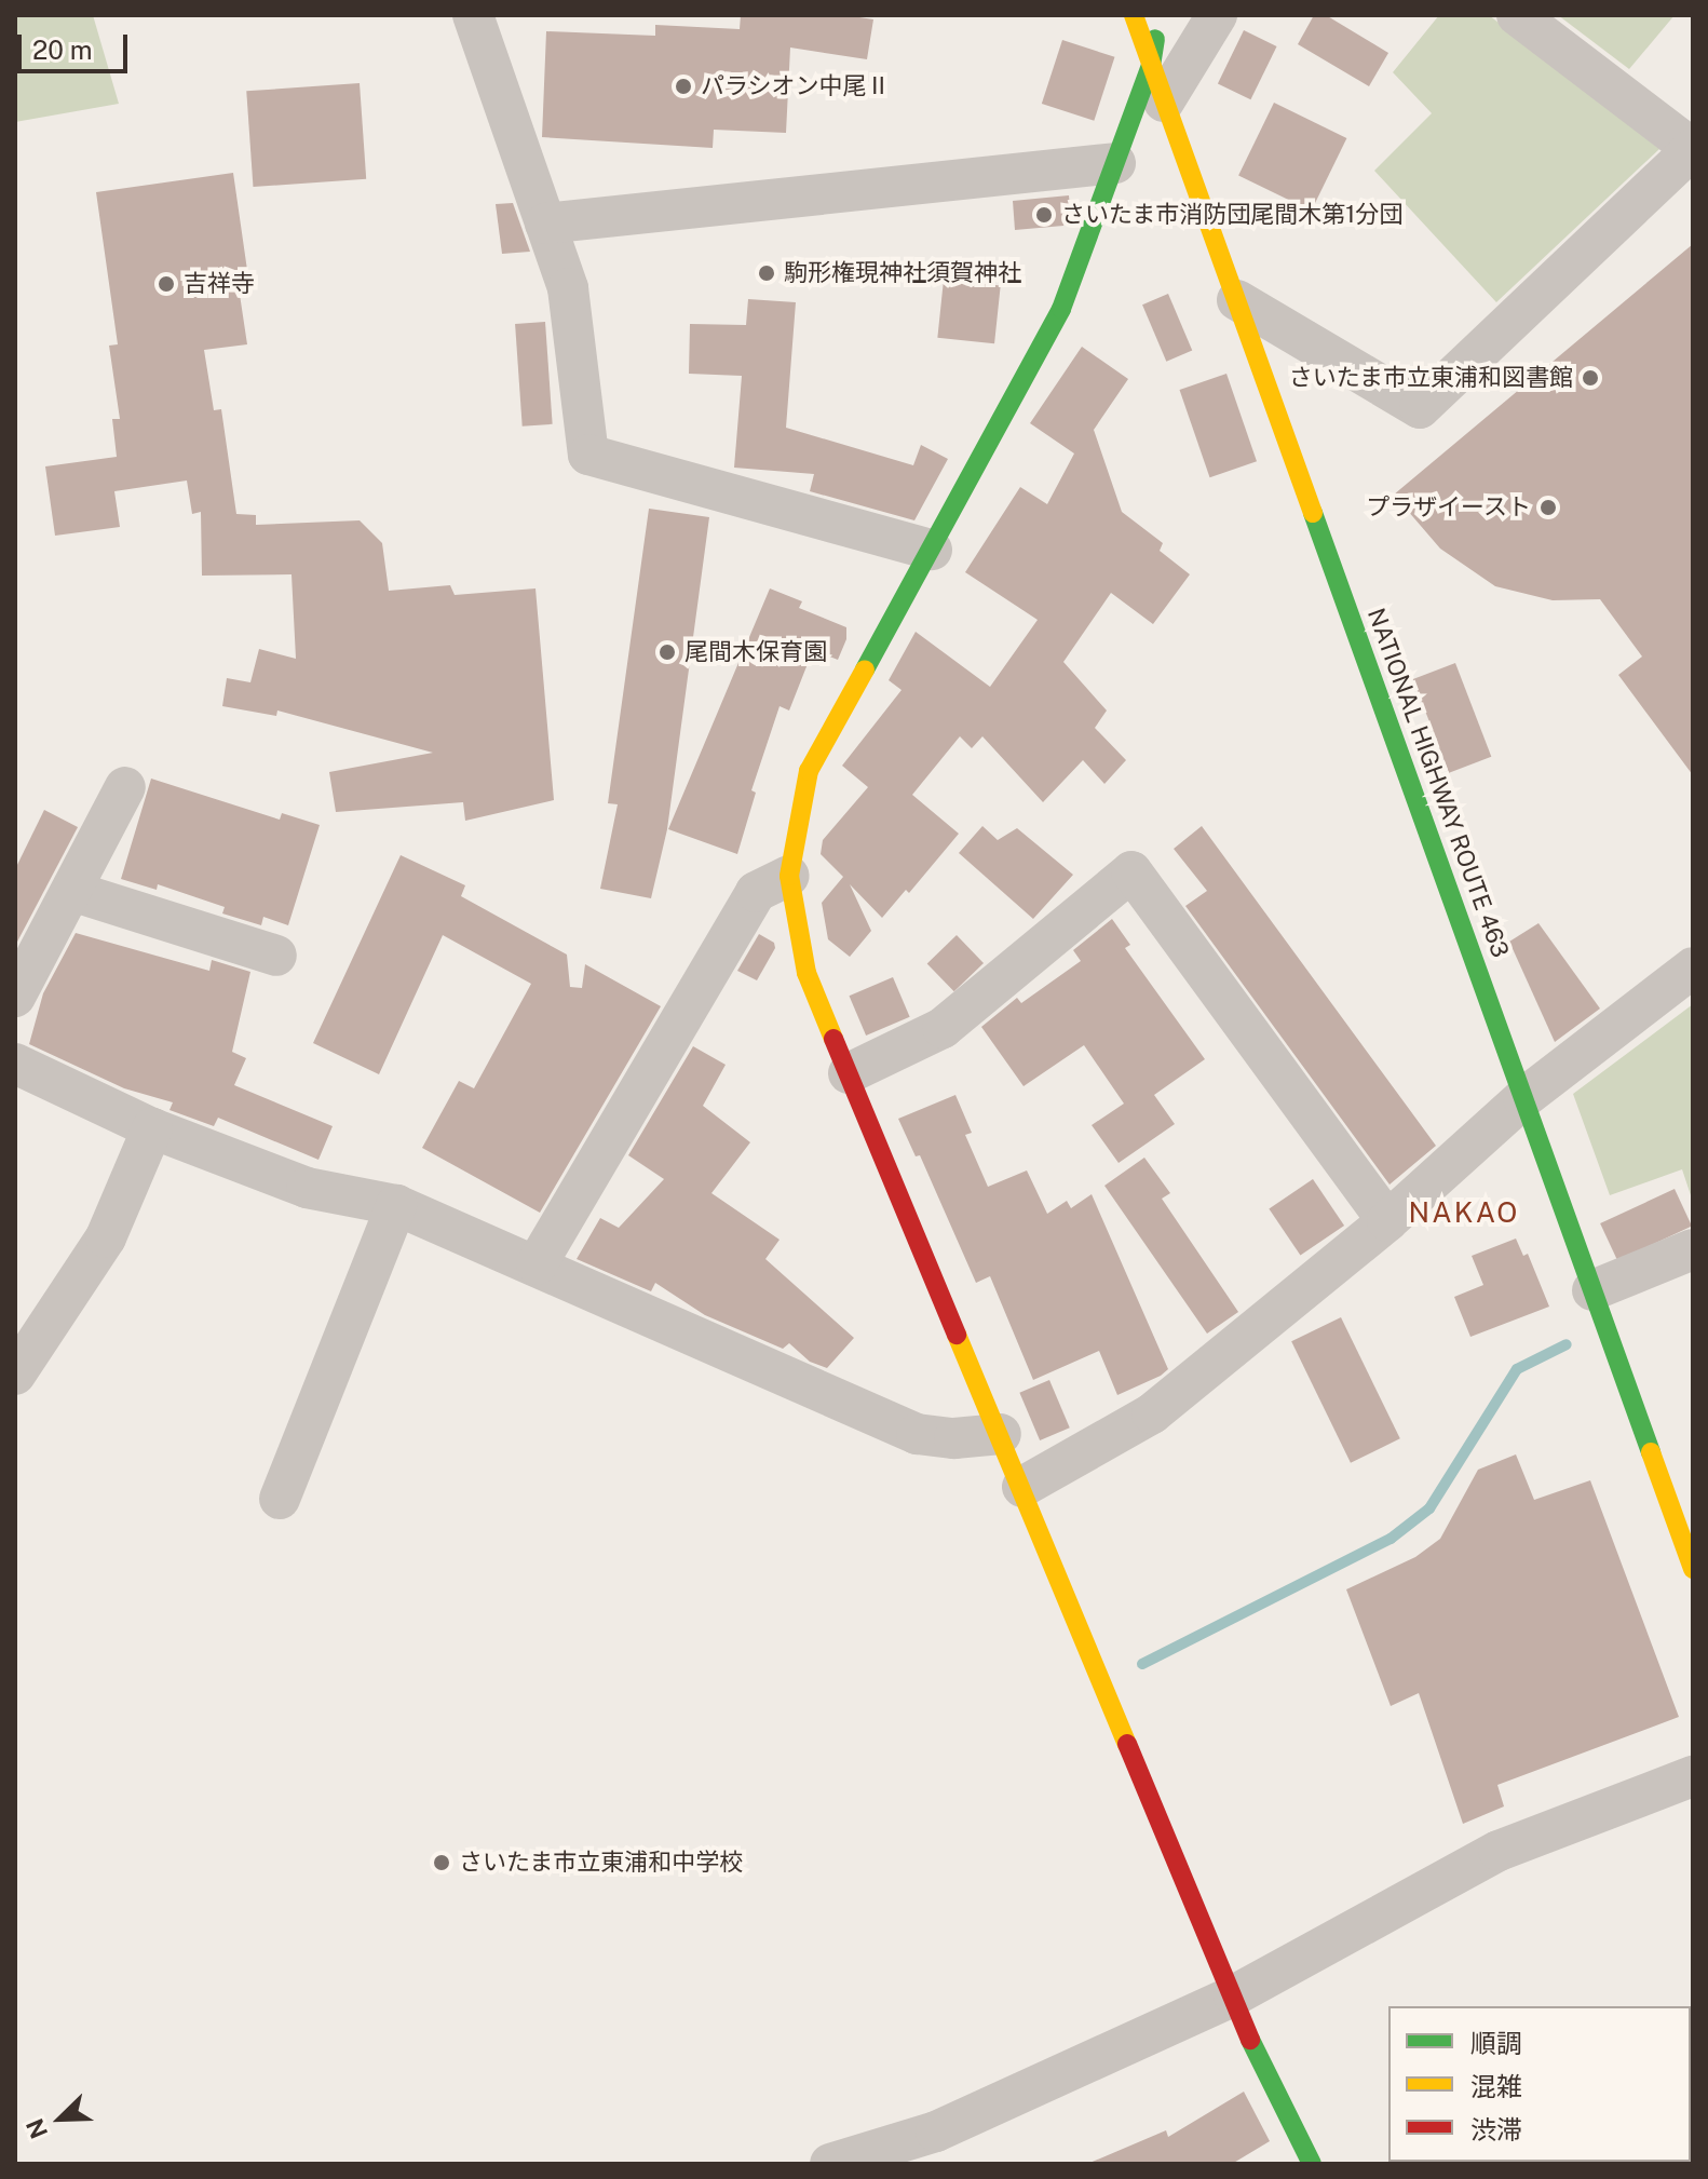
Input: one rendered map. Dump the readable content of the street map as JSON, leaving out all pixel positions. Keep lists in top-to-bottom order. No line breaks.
{"streets":{"main road":["NATIONAL HIGHWAY ROUTE 463"]},"districts":["NAKAO"],"places":["パラシオン中尾Ⅱ","さいたま市消防団尾間木第1分団","駒形権現神社須賀神社","吉祥寺","さいたま市立東浦和図書館","プラザイースト","尾間木保育園","さいたま市立東浦和中学校"],"legend":["順調","混雑","渋滞"],"scale_bar":"20 m","north":"bottom left"}
